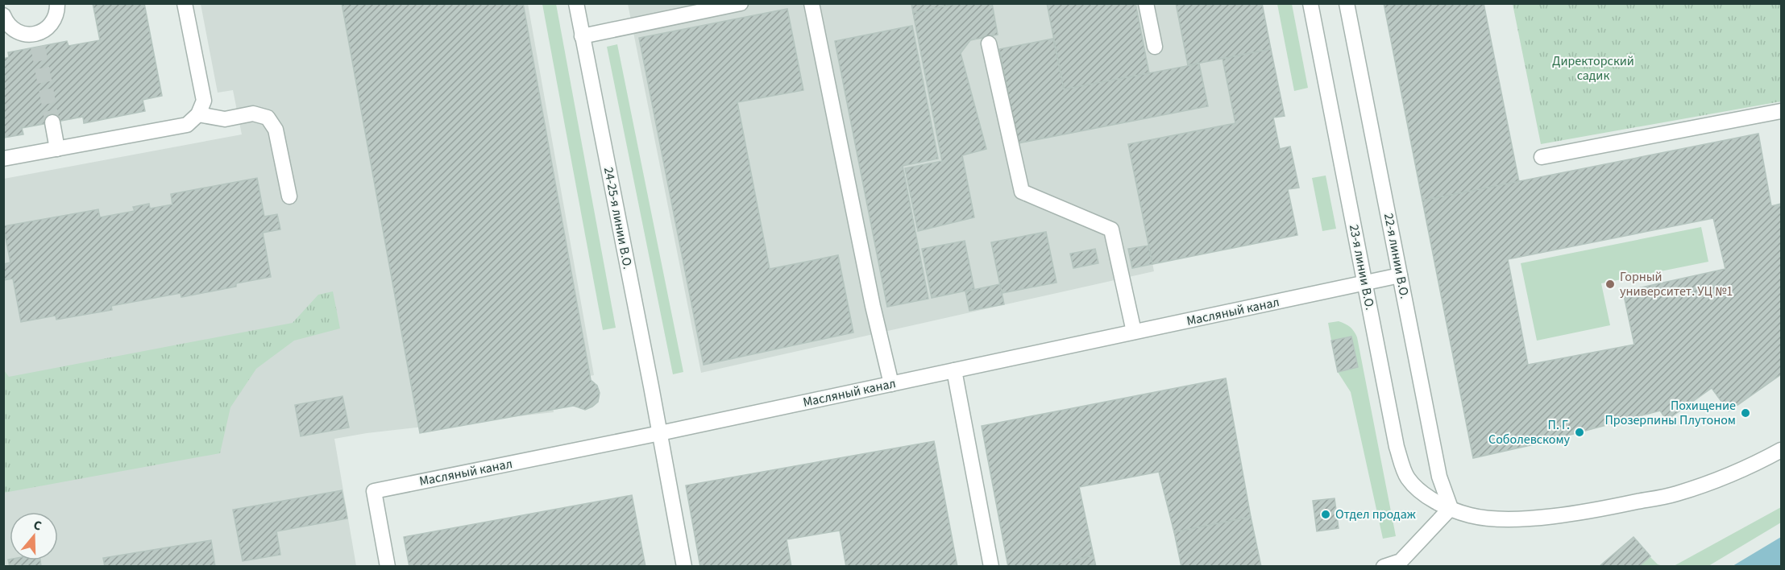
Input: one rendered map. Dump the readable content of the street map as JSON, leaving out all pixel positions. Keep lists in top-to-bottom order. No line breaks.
{"streets":{"street":["24-25-я линии В.О.","22-я линии В.О.","23-я линии В.О.","Масляный канал"]},"crossings":[["24-25-я линии В.О.","Масляный канал"],["22-я линии В.О.","23-я линии В.О."],["22-я линии В.О.","Масляный канал"],["23-я линии В.О.","Масляный канал"]],"parks":["Директорский садик"],"places":["Горный университет. УЦ №1","Похищение Прозерпины Плутоном","П. Г. Соболевскому","Отдел продаж"],"north":"top"}
